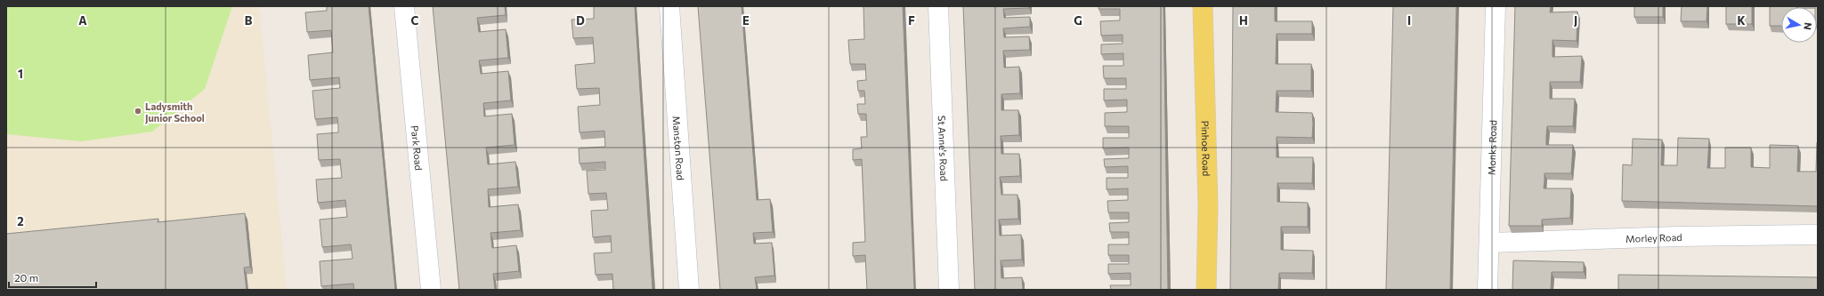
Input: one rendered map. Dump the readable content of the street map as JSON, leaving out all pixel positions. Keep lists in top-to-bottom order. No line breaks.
{"streets":{"main road":["Pinhoe Road"],"street":["St Anne's Road","Park Road","Manston Road","Monks Road","Morley Road"]},"crossings":[["Monks Road","Morley Road"]],"places":["Ladysmith Junior School"],"scale_bar":"20 m","north":"right","grid":{"columns":["A","B","C","D","E","F","G","H","I","J","K"],"rows":["1","2"]}}
